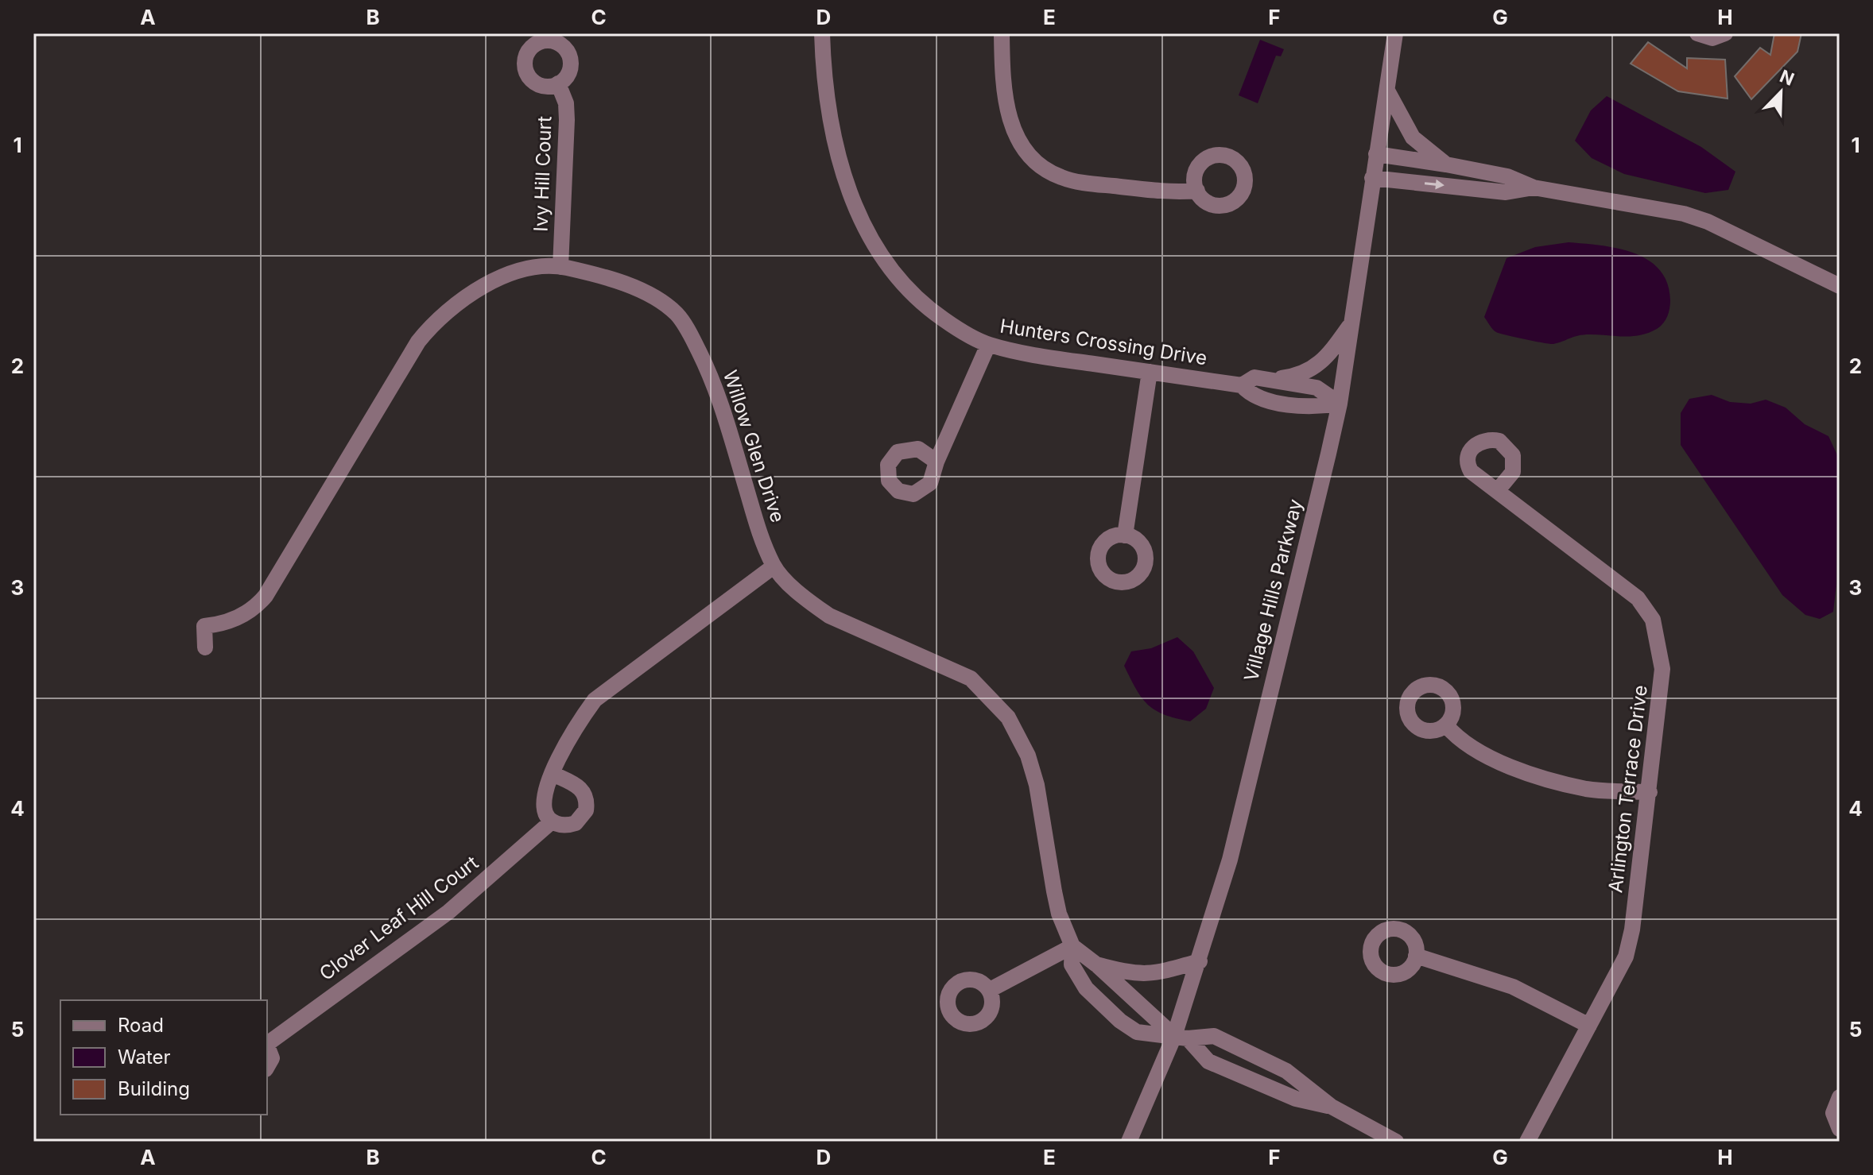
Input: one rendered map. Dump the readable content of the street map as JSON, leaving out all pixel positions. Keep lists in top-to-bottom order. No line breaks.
{"streets":{"street":["Ivy Hill Court","Hunters Crossing Drive","Willow Glen Drive","Village Hills Parkway","Arlington Terrace Drive","Clover Leaf Hill Court"]},"crossings":[["Ivy Hill Court","Willow Glen Drive"],["Hunters Crossing Drive","Village Hills Parkway"],["Willow Glen Drive","Village Hills Parkway"]],"legend":["Road","Water","Building"],"north":"top right","grid":{"columns":["A","B","C","D","E","F","G","H"],"rows":["1","2","3","4","5"]}}
